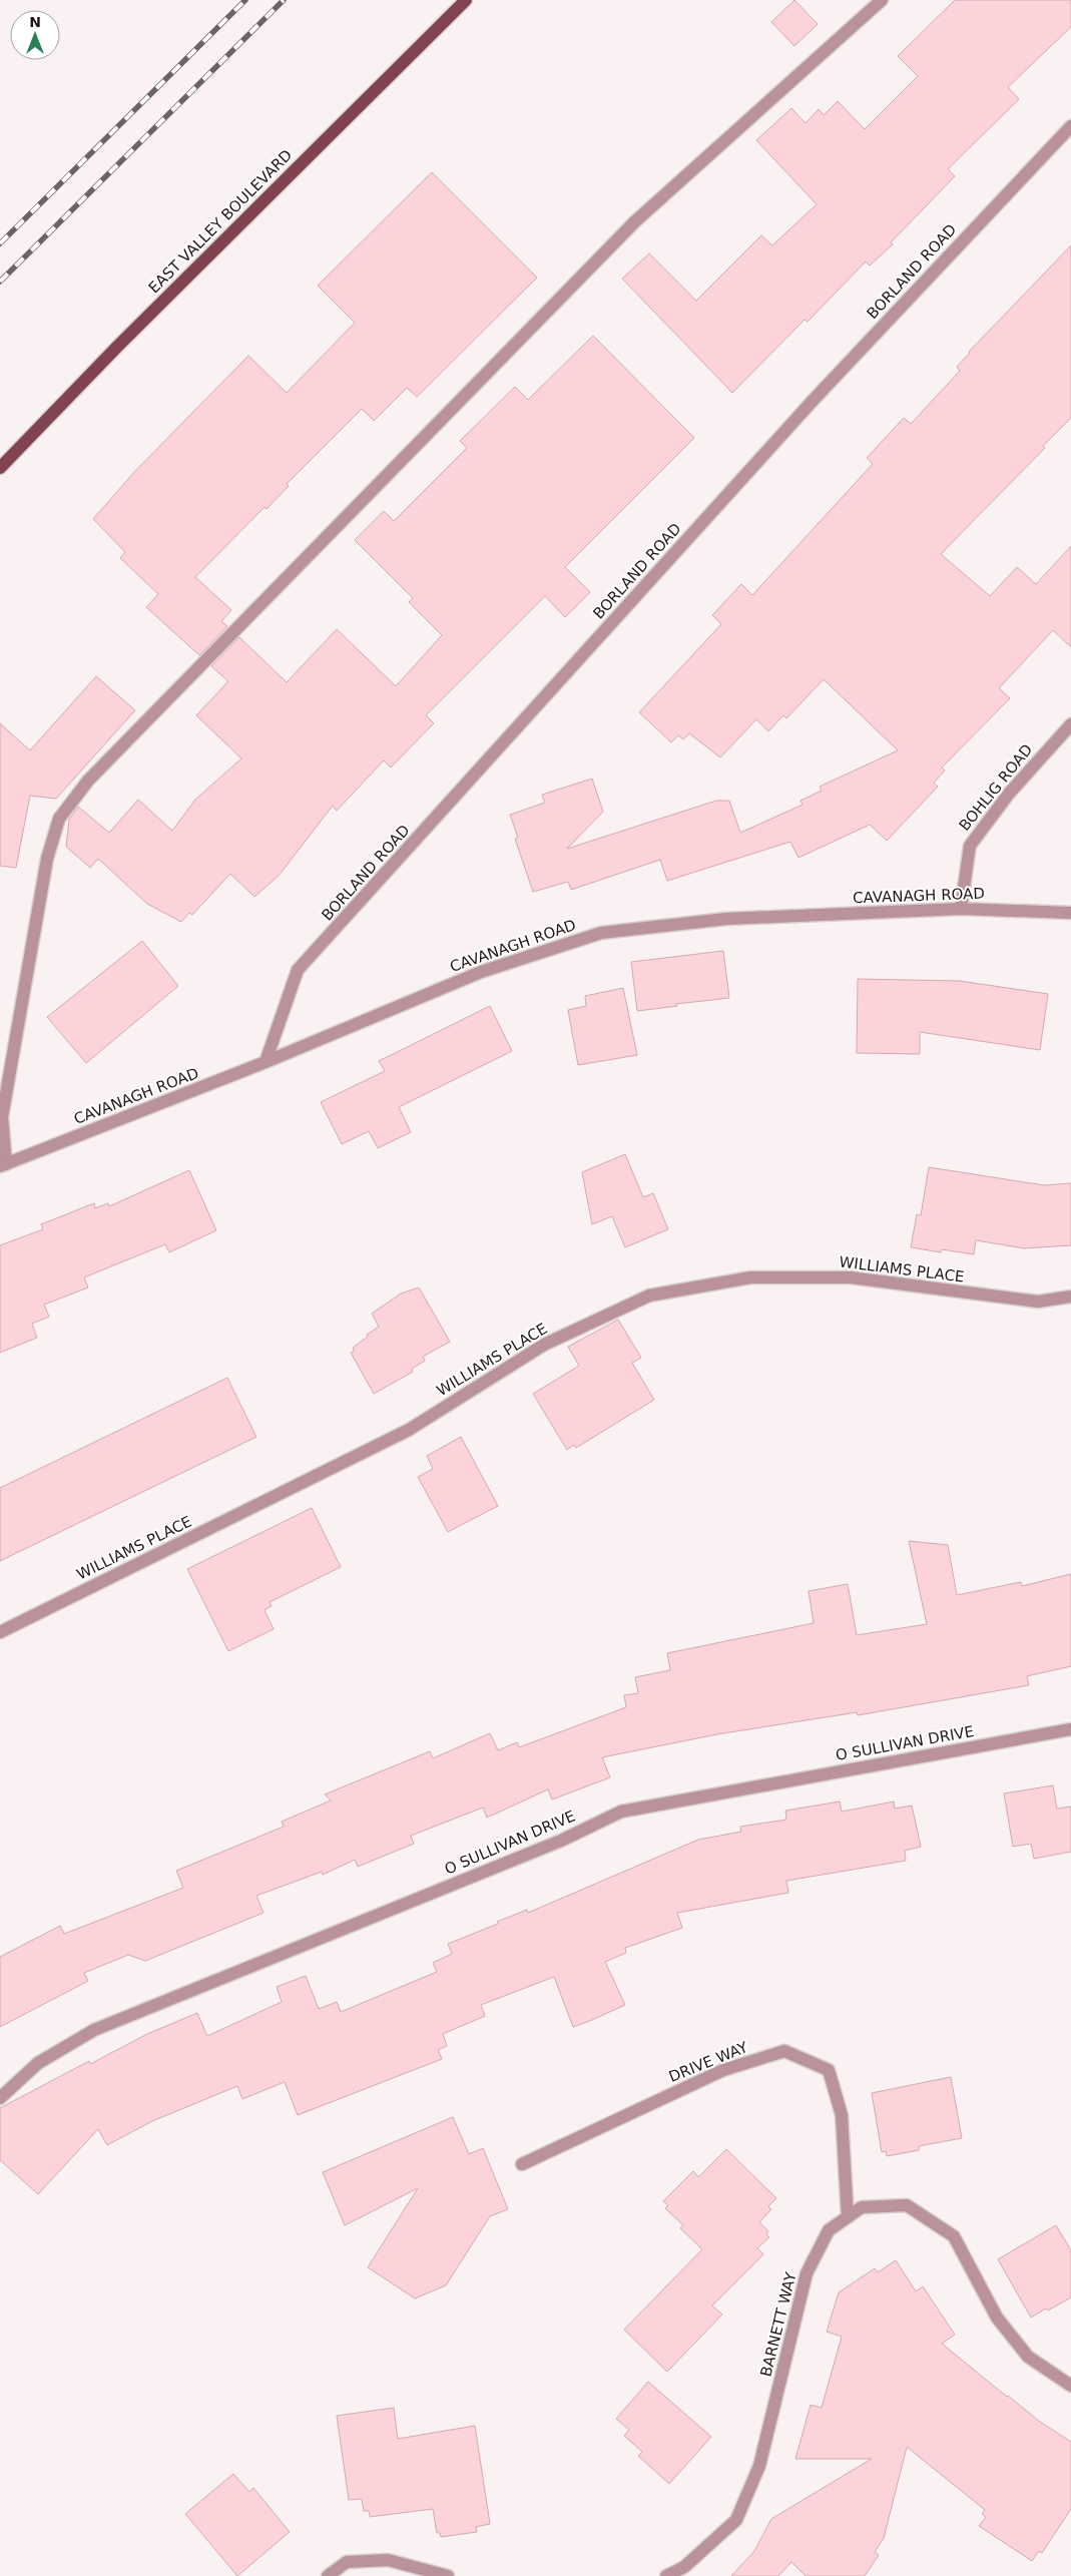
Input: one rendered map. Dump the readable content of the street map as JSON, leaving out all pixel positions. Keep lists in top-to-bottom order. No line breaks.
{"streets":{"main road":["EAST VALLEY BOULEVARD"],"street":["BORLAND ROAD","BOHLIG ROAD","CAVANAGH ROAD","WILLIAMS PLACE","O SULLIVAN DRIVE","DRIVE WAY","BARNETT WAY"]},"crossings":[["BORLAND ROAD","CAVANAGH ROAD"],["BOHLIG ROAD","CAVANAGH ROAD"],["DRIVE WAY","BARNETT WAY"]],"north":"top"}
